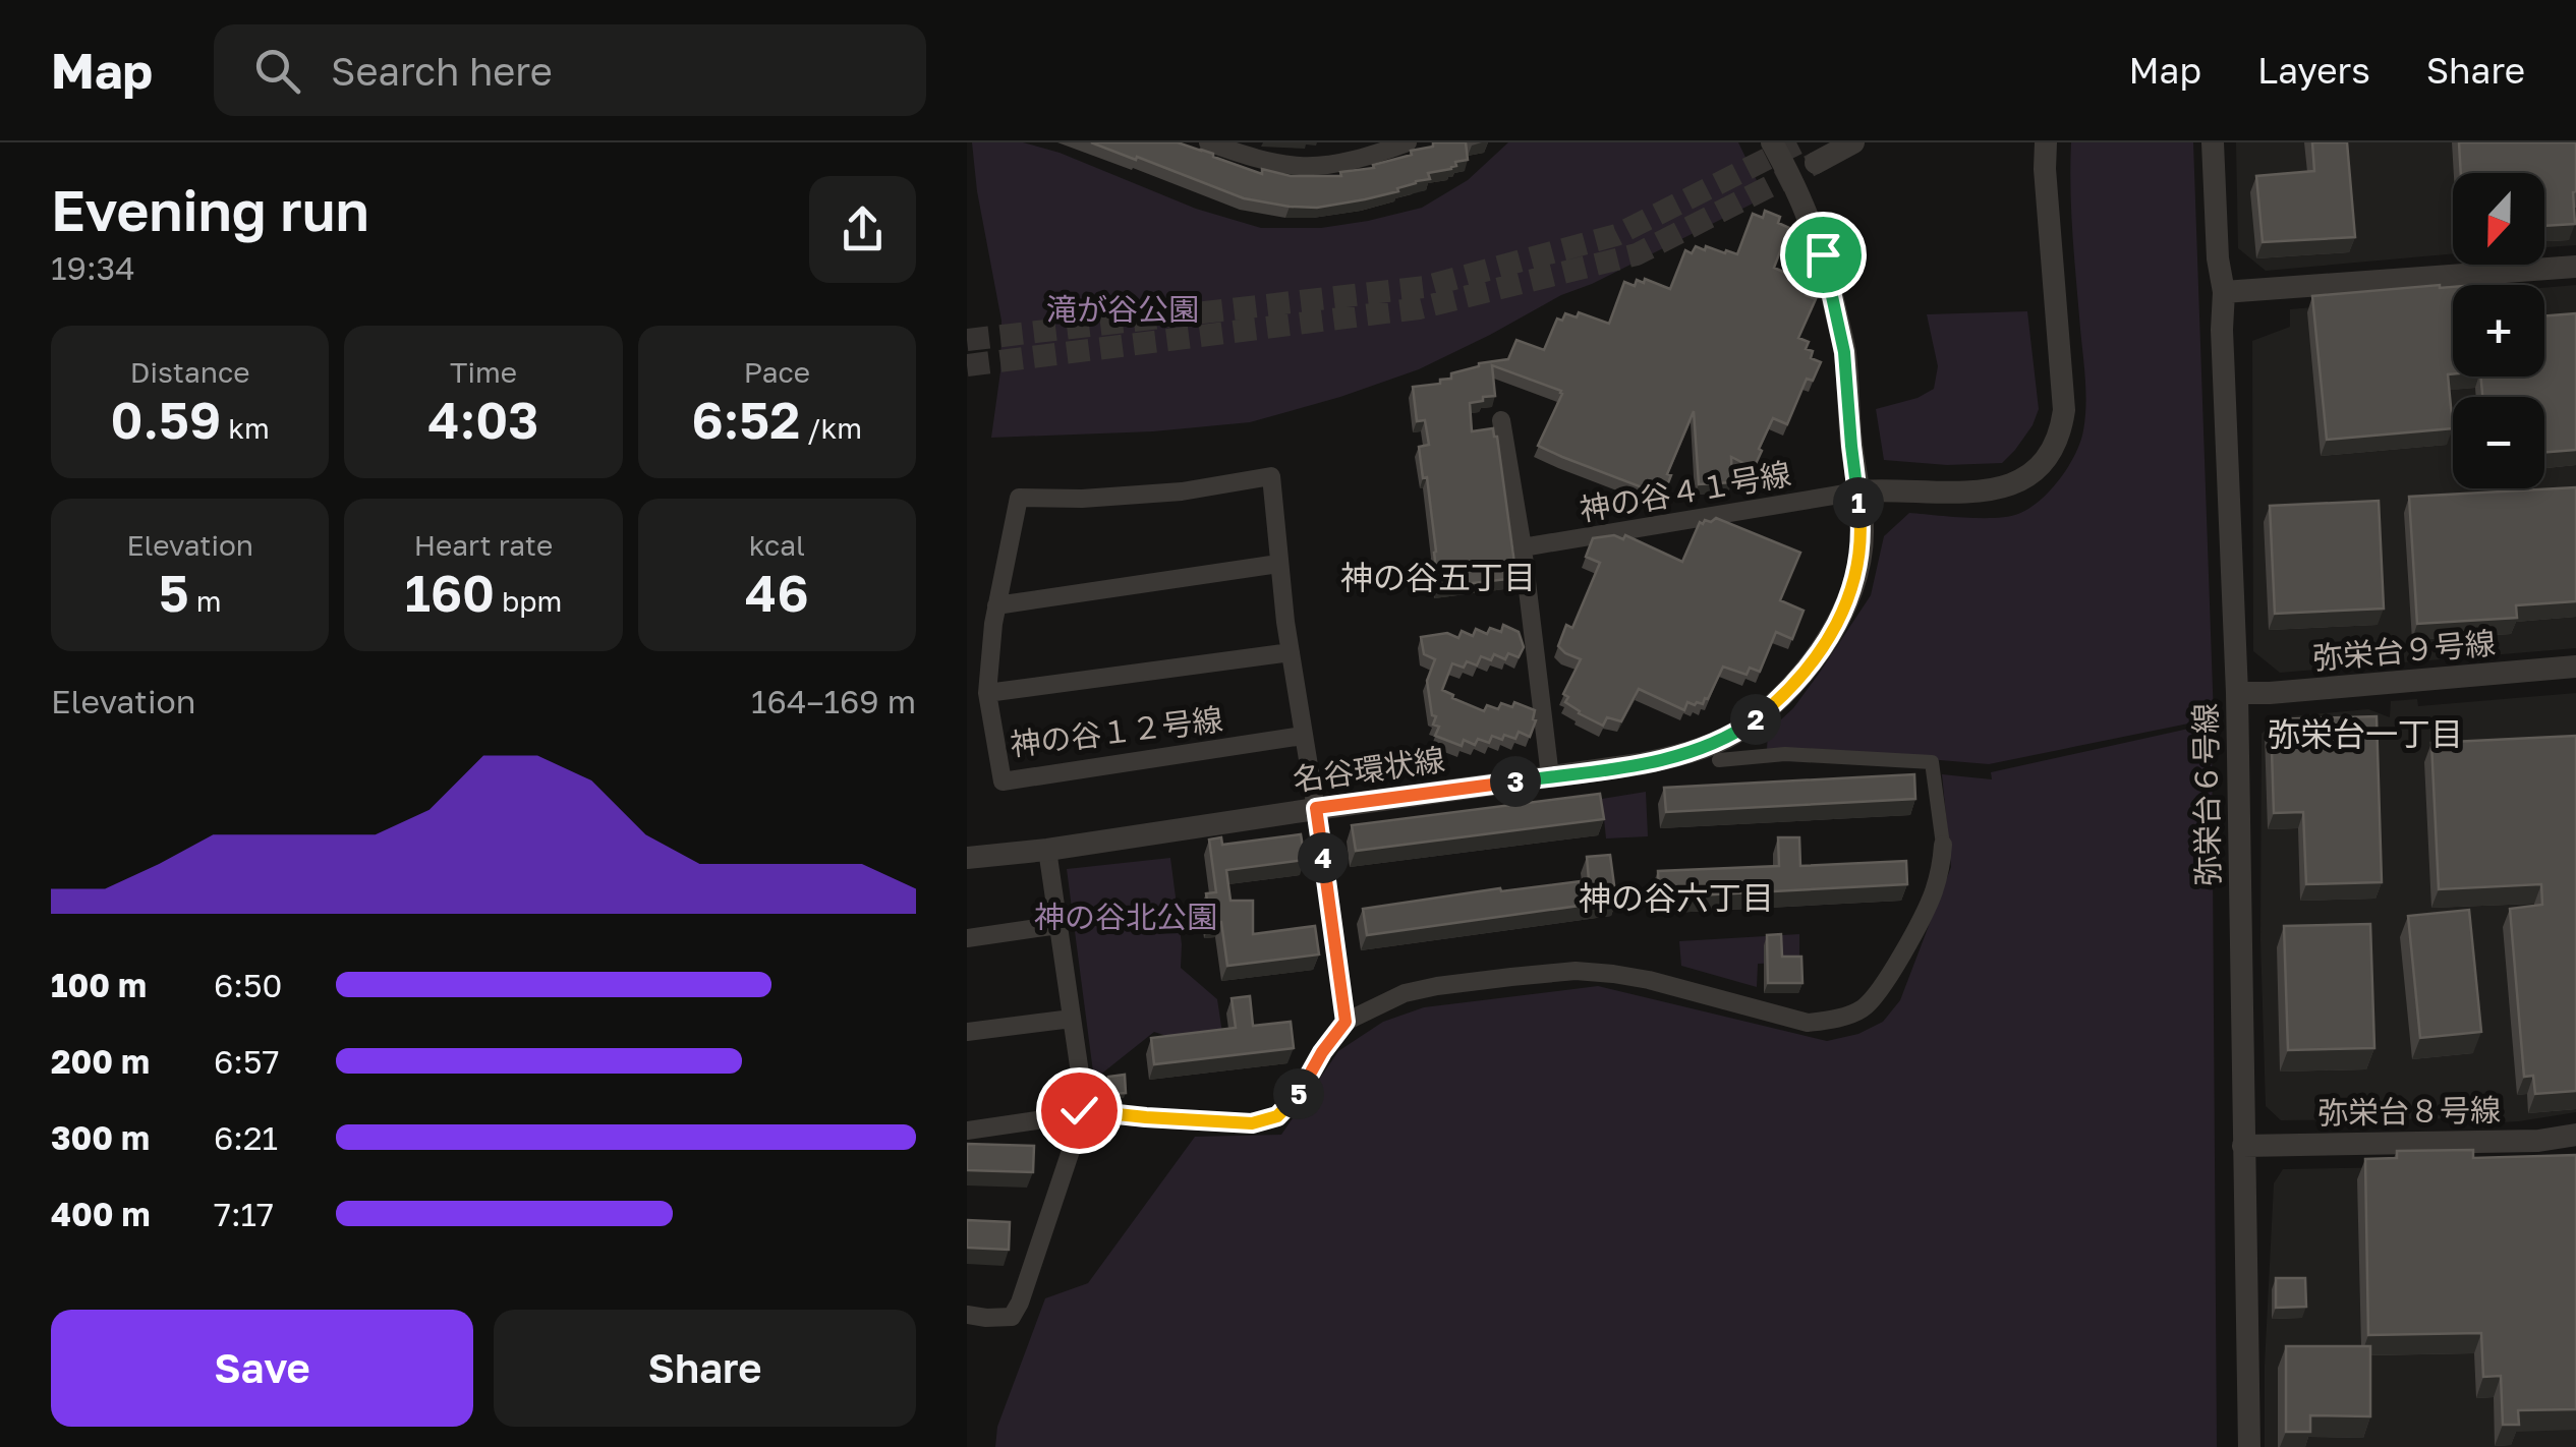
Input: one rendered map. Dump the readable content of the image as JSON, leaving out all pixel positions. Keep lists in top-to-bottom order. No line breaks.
{"streets":{"street":["神の谷４１号線","弥栄台９号線","神の谷１２号線","名谷環状線","弥栄台６号線","弥栄台８号線"]},"crossings":[["神の谷４１号線","名谷環状線"],["弥栄台９号線","弥栄台６号線"],["神の谷１２号線","名谷環状線"],["弥栄台６号線","弥栄台８号線"]],"districts":["神の谷五丁目","弥栄台一丁目","神の谷六丁目"],"parks":["滝が谷公園","神の谷北公園"],"north":"bottom","page":{"header":"Map","search":"Search here","nav":["Map","Layers","Share"],"heading":["Evening run","19:34"],"map_buttons":["+","−"],"stats":[["Distance","0.59 km"],["Time","4:03"],["Pace","6:52 /km"],["Elevation","5 m"],["Heart rate","160 bpm"],["kcal","46"]],"pins":["1","2","3","4","5"],"chart":["Elevation","164–169 m"],"list":[{"name":"100 m","note":"6:50"},{"name":"200 m","note":"6:57"},{"name":"300 m","note":"6:21"},{"name":"400 m","note":"7:17"}],"buttons":["Save","Share"]}}
